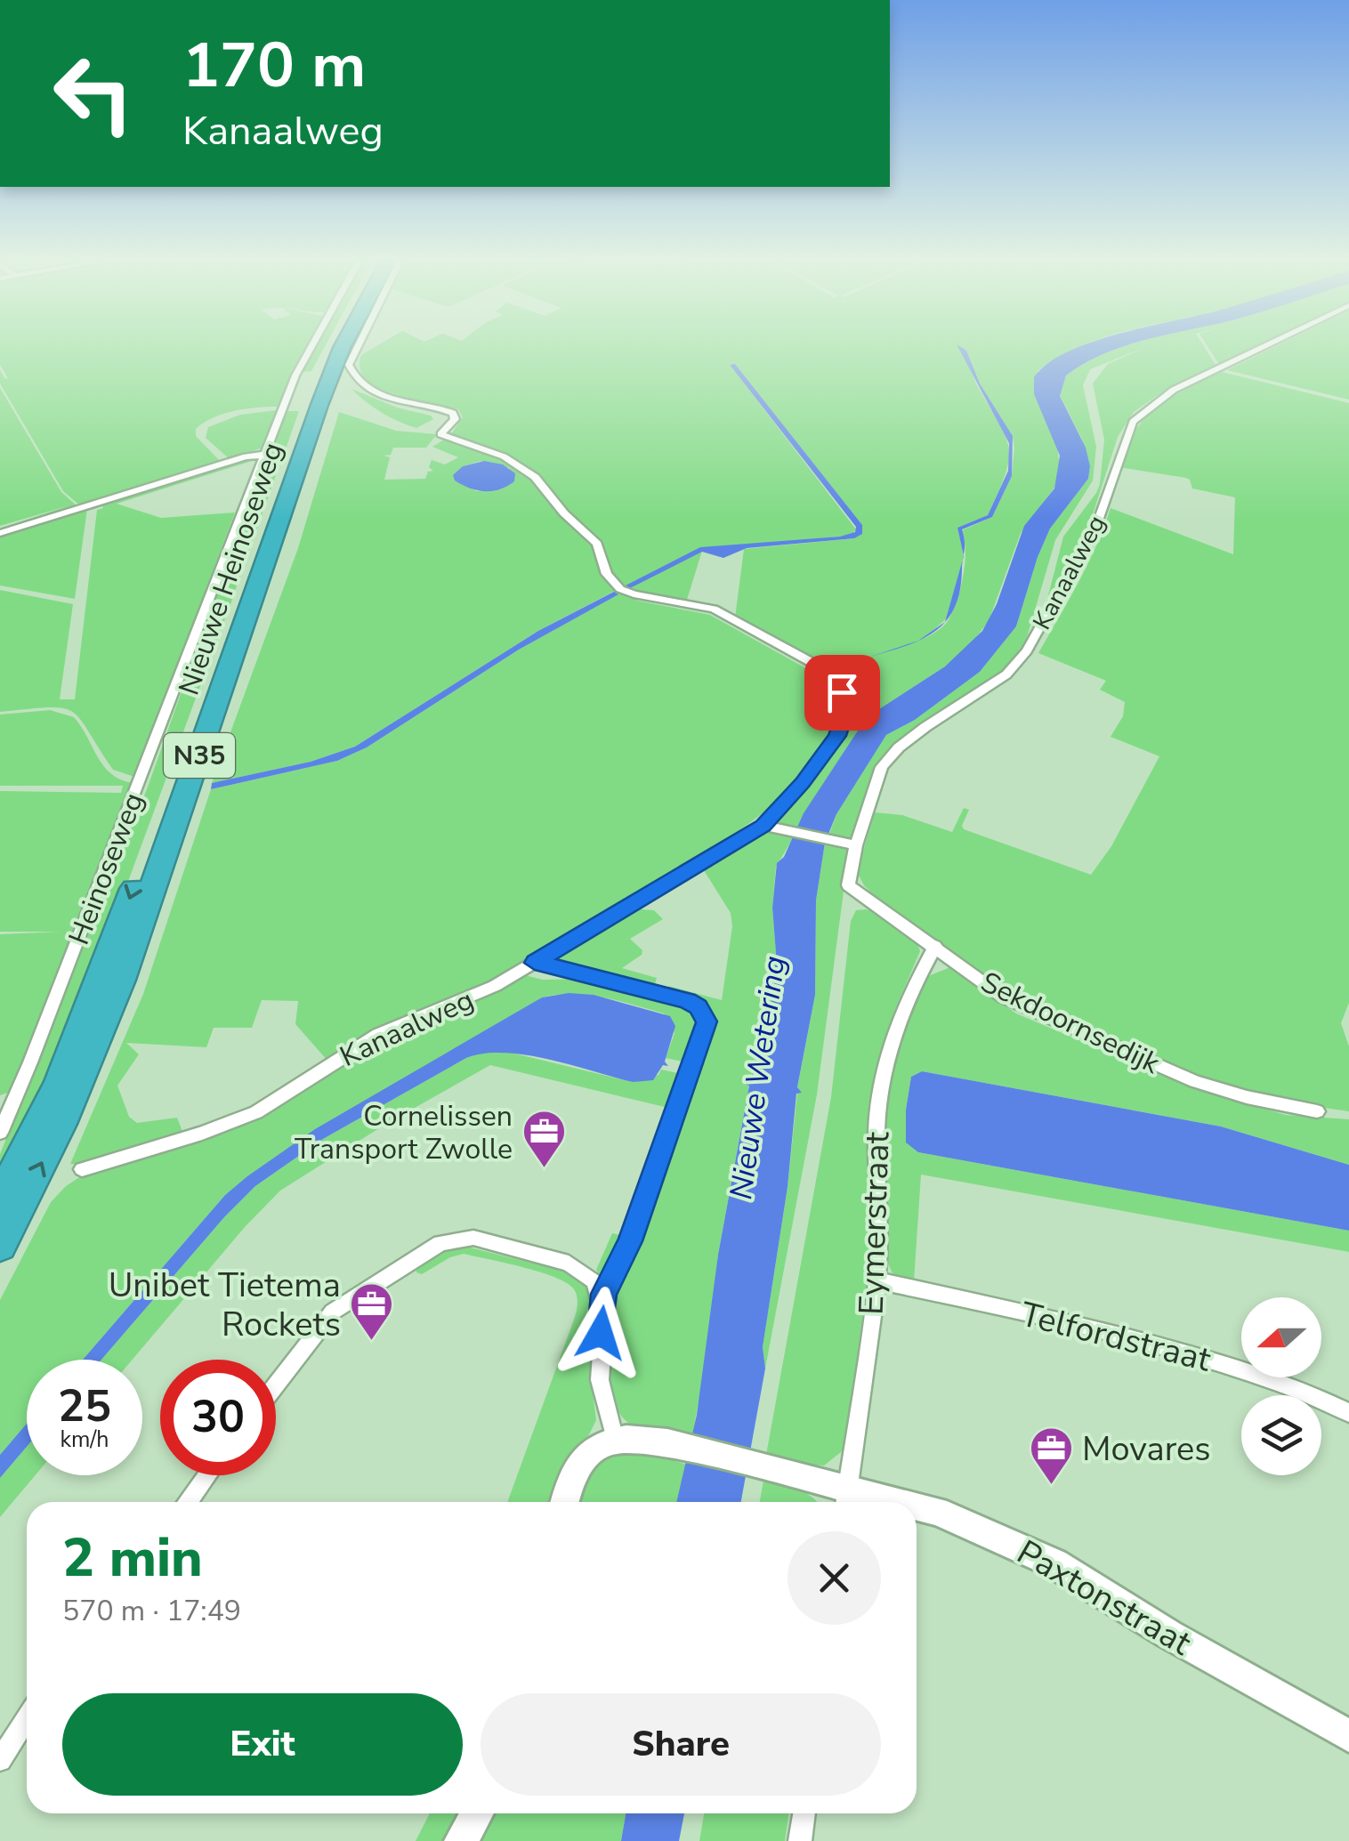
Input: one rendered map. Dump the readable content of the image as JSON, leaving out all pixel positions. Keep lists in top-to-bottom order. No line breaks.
{"streets":{"highway":["Nieuwe Heinoseweg","N35"],"street":["Kanaalweg","Heinoseweg","Sekdoornsedijk","Eymerstraat","Telfordstraat","Paxtonstraat"]},"crossings":[["Kanaalweg","Sekdoornsedijk"],["Sekdoornsedijk","Eymerstraat"],["Eymerstraat","Telfordstraat"],["Eymerstraat","Paxtonstraat"]],"water":["Nieuwe Wetering"],"places":{"office":["Cornelissen Transport Zwolle","Unibet Tietema Rockets","Movares"]},"north":"left","page":{"turn":["170 m","Kanaalweg"],"speed":"25 km/h","limit":"30","heading":["2 min","570 m · 17:49"],"buttons":["Exit","Share"]}}
